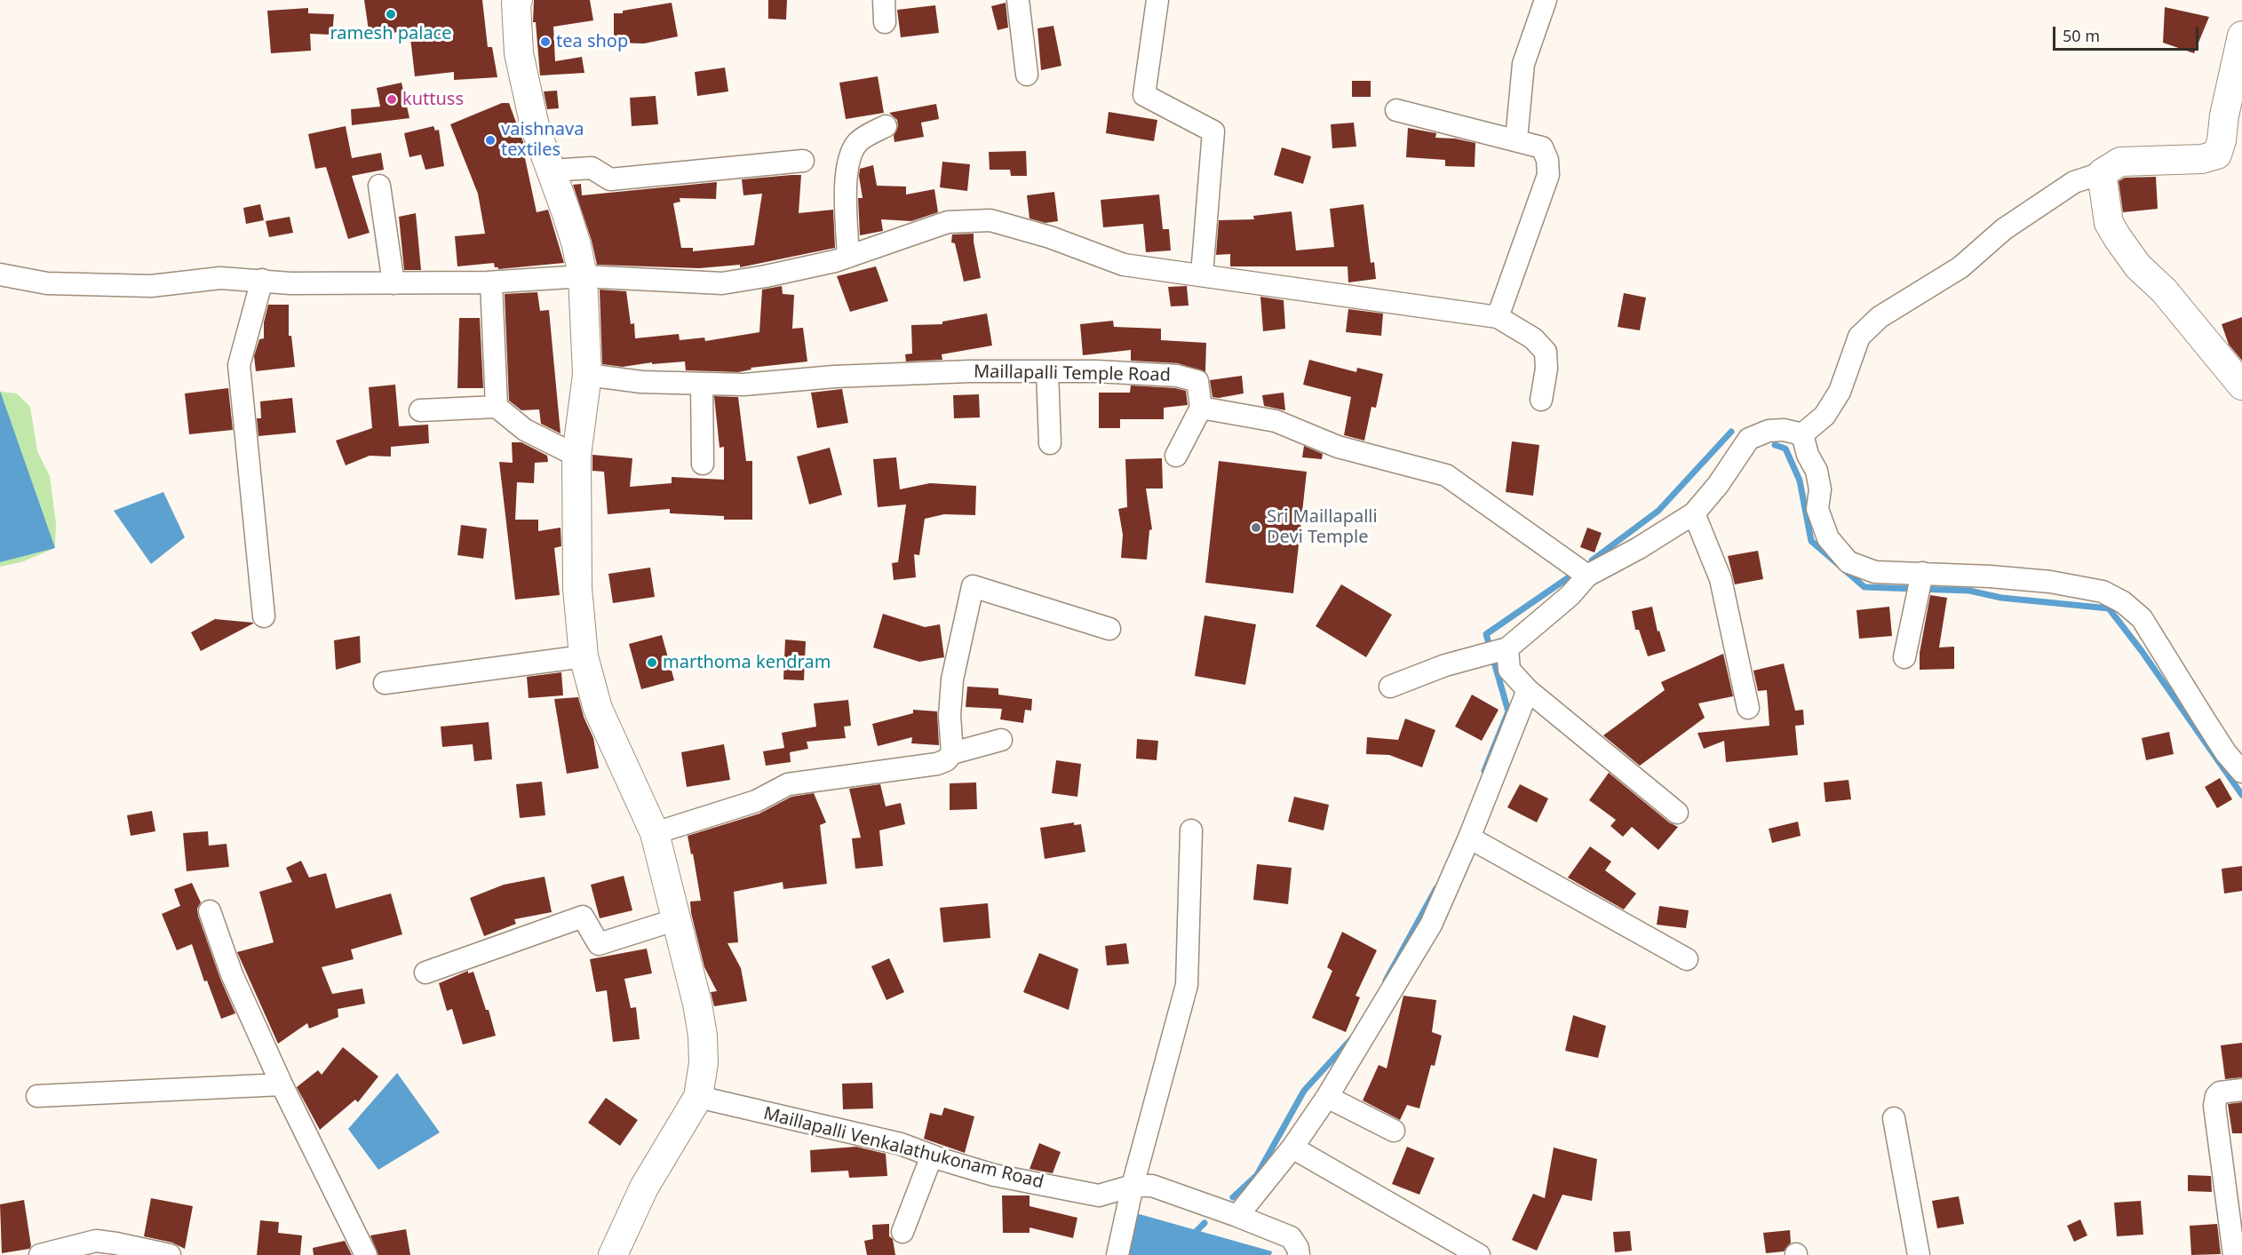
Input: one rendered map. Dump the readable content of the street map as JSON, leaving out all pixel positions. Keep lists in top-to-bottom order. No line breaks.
{"streets":{"street":["Maillapalli Temple Road","Maillapalli Venkalathukonam Road"]},"places":["ramesh palace","tea shop","kuttuss","vaishnava textiles","Sri Maillapalli Devi Temple","marthoma kendram"],"scale_bar":"50 m"}
